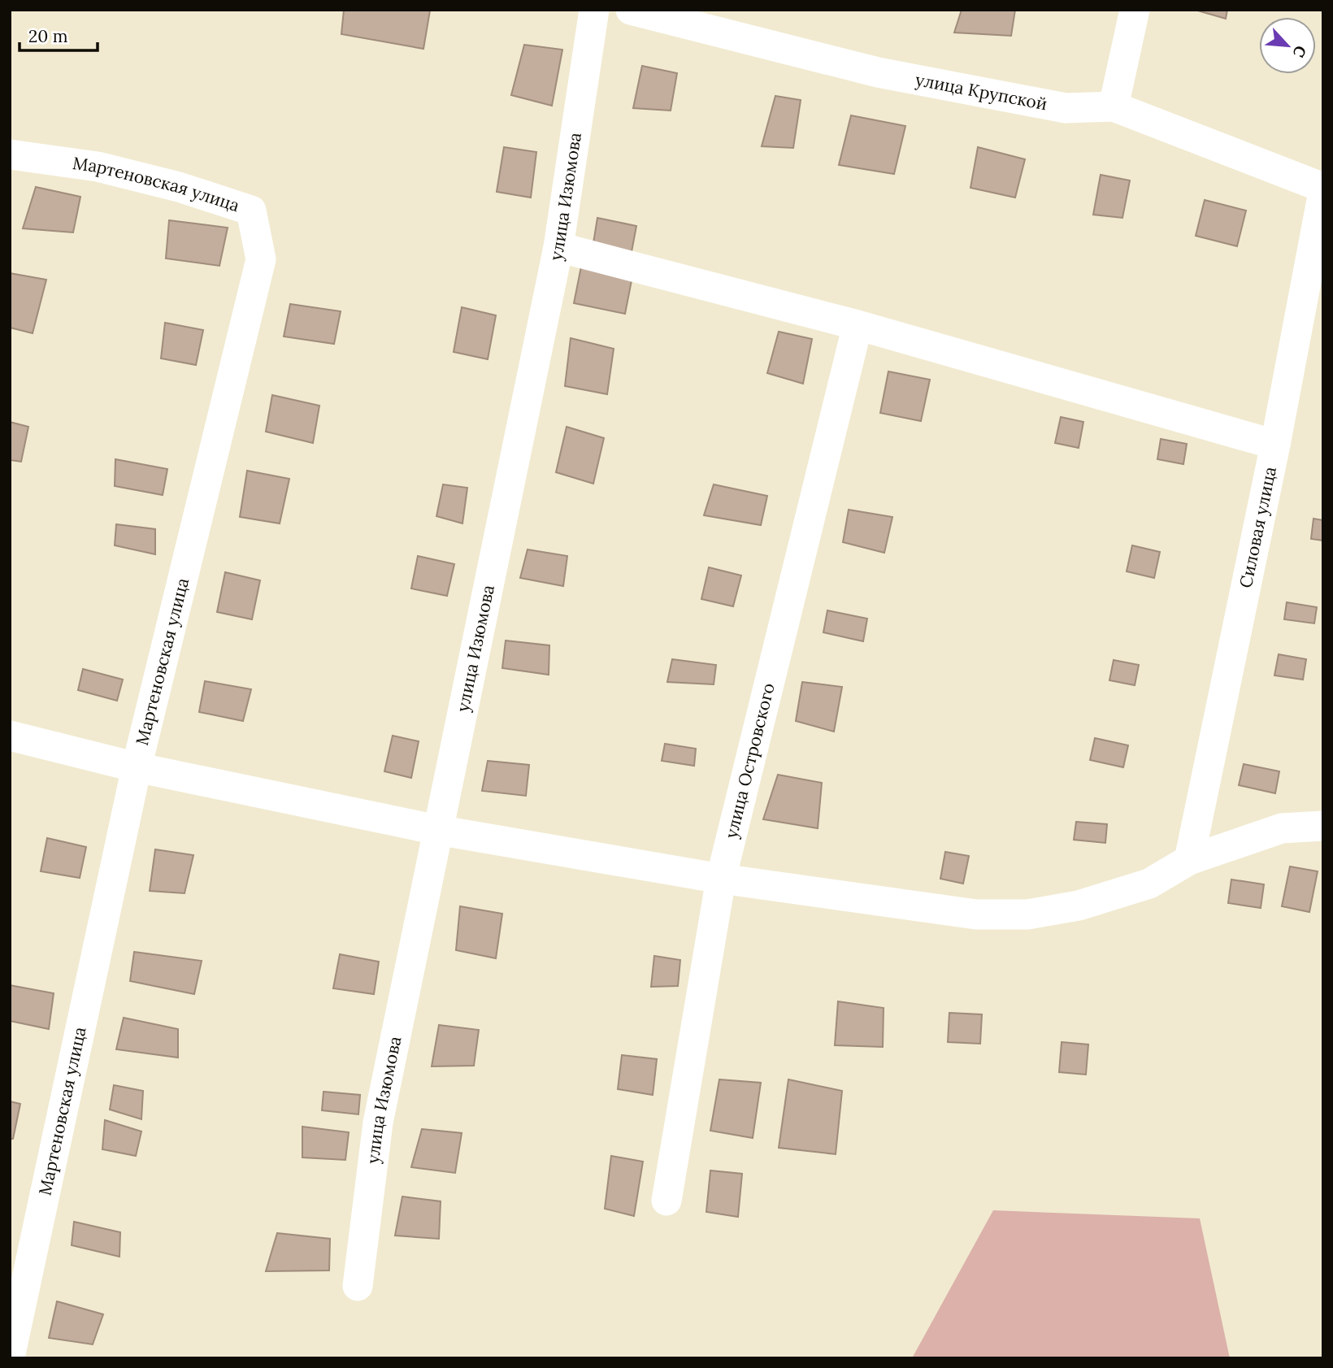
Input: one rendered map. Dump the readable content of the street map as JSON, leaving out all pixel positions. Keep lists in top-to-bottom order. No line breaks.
{"streets":{"street":["улица Крупской","Мартеновская улица","улица Изюмова","Силовая улица","улица Островского"]},"scale_bar":"20 m","north":"bottom right"}
